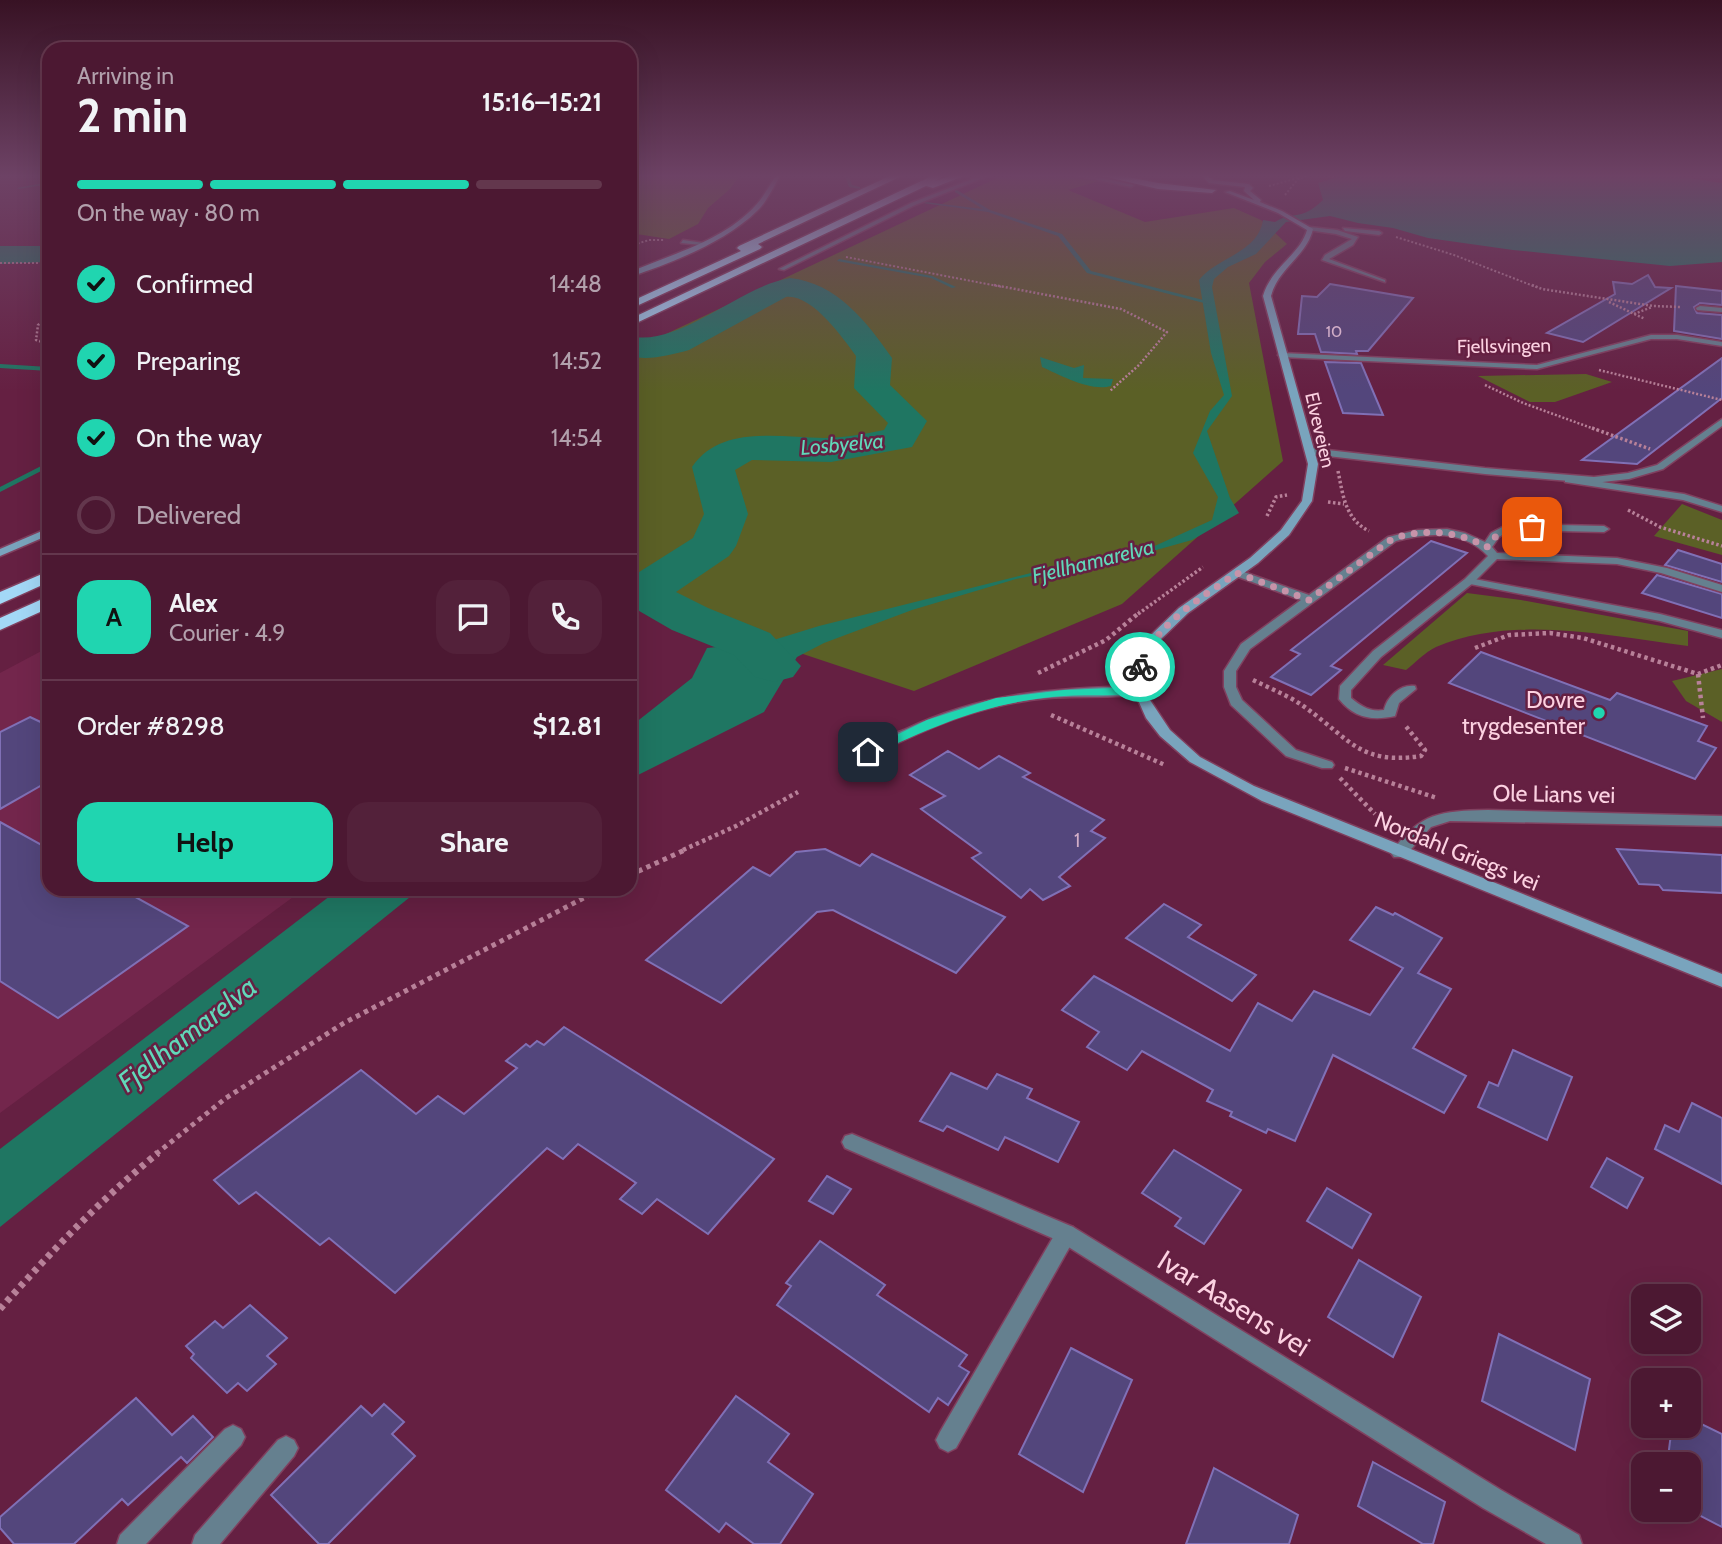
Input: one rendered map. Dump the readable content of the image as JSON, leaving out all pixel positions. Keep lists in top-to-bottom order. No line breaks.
{"streets":{"main road":["Elveveien","Nordahl Griegs vei"],"street":["Fjellsvingen","Ole Lians vei","Ivar Aasens vei"]},"crossings":[["Fjellsvingen","Elveveien"],["Elveveien","Nordahl Griegs vei"],["Ole Lians vei","Nordahl Griegs vei"]],"water":["Losbyelva","Fjellhamarelva"],"places":["Dovre trygdesenter"],"house_numbers":["10","1"],"page":{"heading":["2 min","Arriving in","15:16–15:21"],"panel":["Alex","Courier · 4.9","Order #8298","$12.81"],"bar":"On the way · 80 m","list":[["Confirmed","14:48"],["Preparing","14:52"],["On the way","14:54"],"Delivered"],"round":"A","buttons":["Help","Share"],"map_buttons":["+","−"]}}
